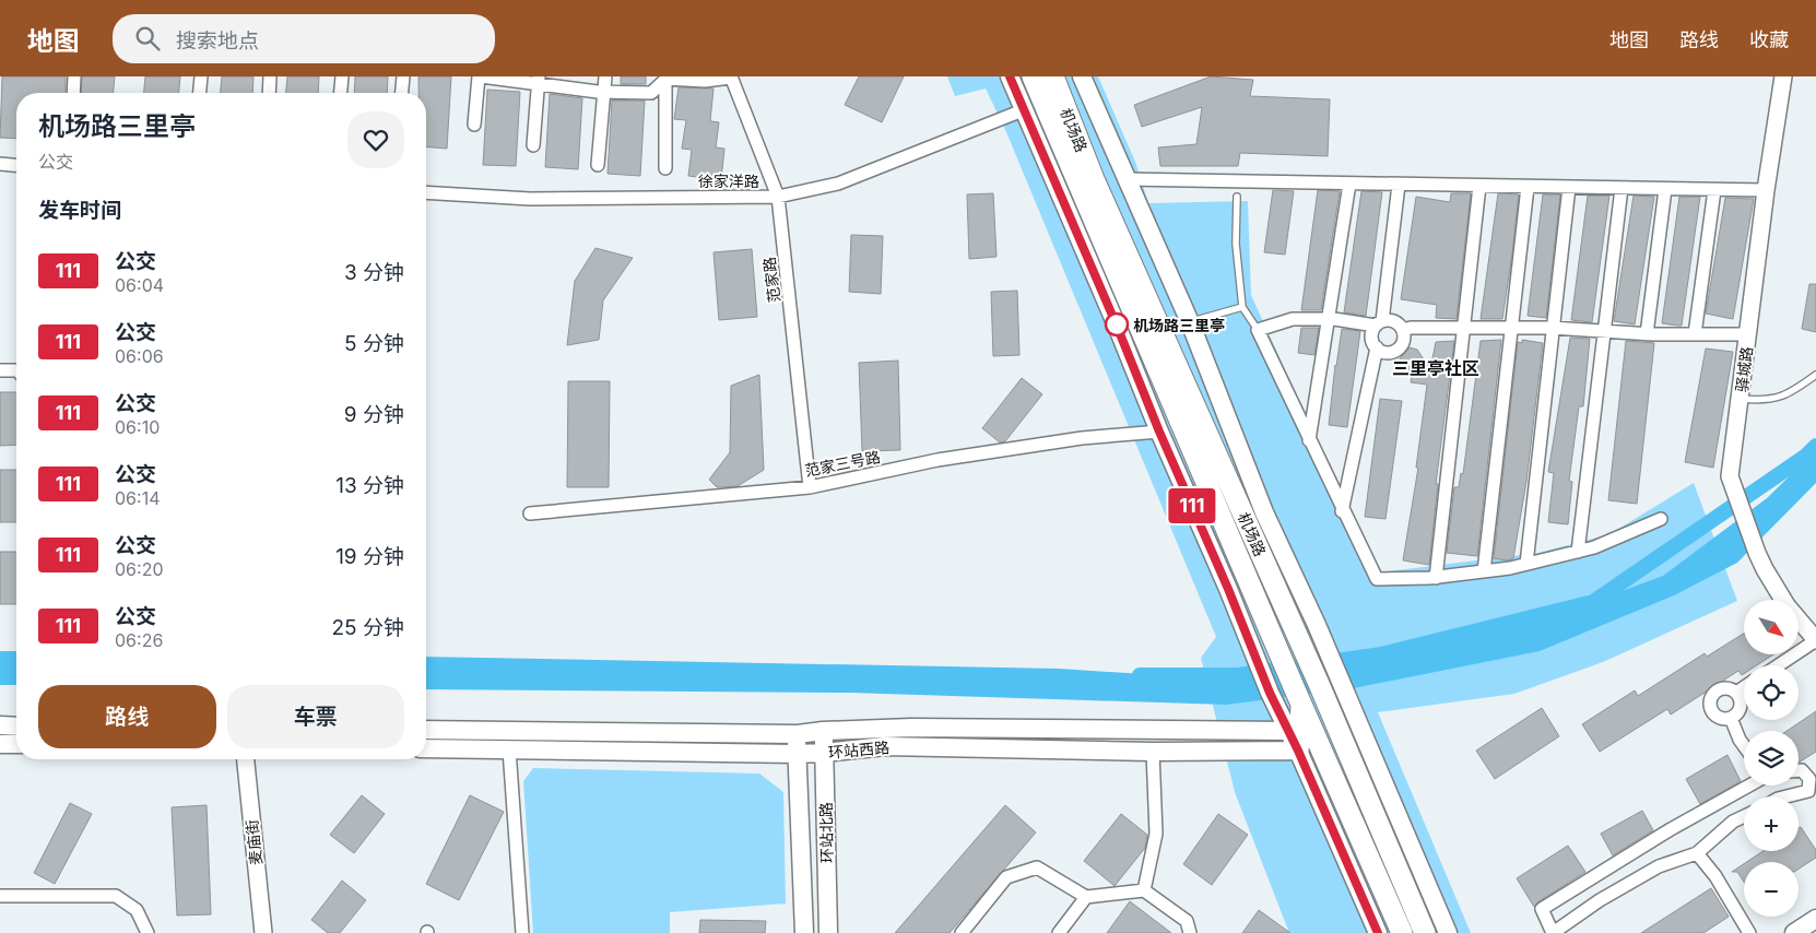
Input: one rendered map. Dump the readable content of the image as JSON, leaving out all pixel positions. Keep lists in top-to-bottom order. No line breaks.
{"streets":{"main road":["机场路","环站西路","环站北路"],"street":["徐家洋路","范家路","驿城路","范家三号路","麦庙街"]},"crossings":[["徐家洋路","范家路"],["范家路","范家三号路"],["环站西路","环站北路"]],"districts":["三里亭社区"],"places":["机场路三里亭"],"lines":["bus line 111"],"north":"bottom right","page":{"header":"地图","search":"搜索地点","nav":["地图","路线","收藏"],"on_map":"111","heading":[["机场路三里亭","公交"],"发车时间"],"list":[{"mark":"111","name":"公交","note":"06:04","value":"3 分钟"},{"mark":"111","name":"公交","note":"06:06","value":"5 分钟"},{"mark":"111","name":"公交","note":"06:10","value":"9 分钟"},{"mark":"111","name":"公交","note":"06:14","value":"13 分钟"},{"mark":"111","name":"公交","note":"06:20","value":"19 分钟"},{"mark":"111","name":"公交","note":"06:26","value":"25 分钟"}],"map_buttons":["+","−"],"buttons":["路线","车票"]}}
